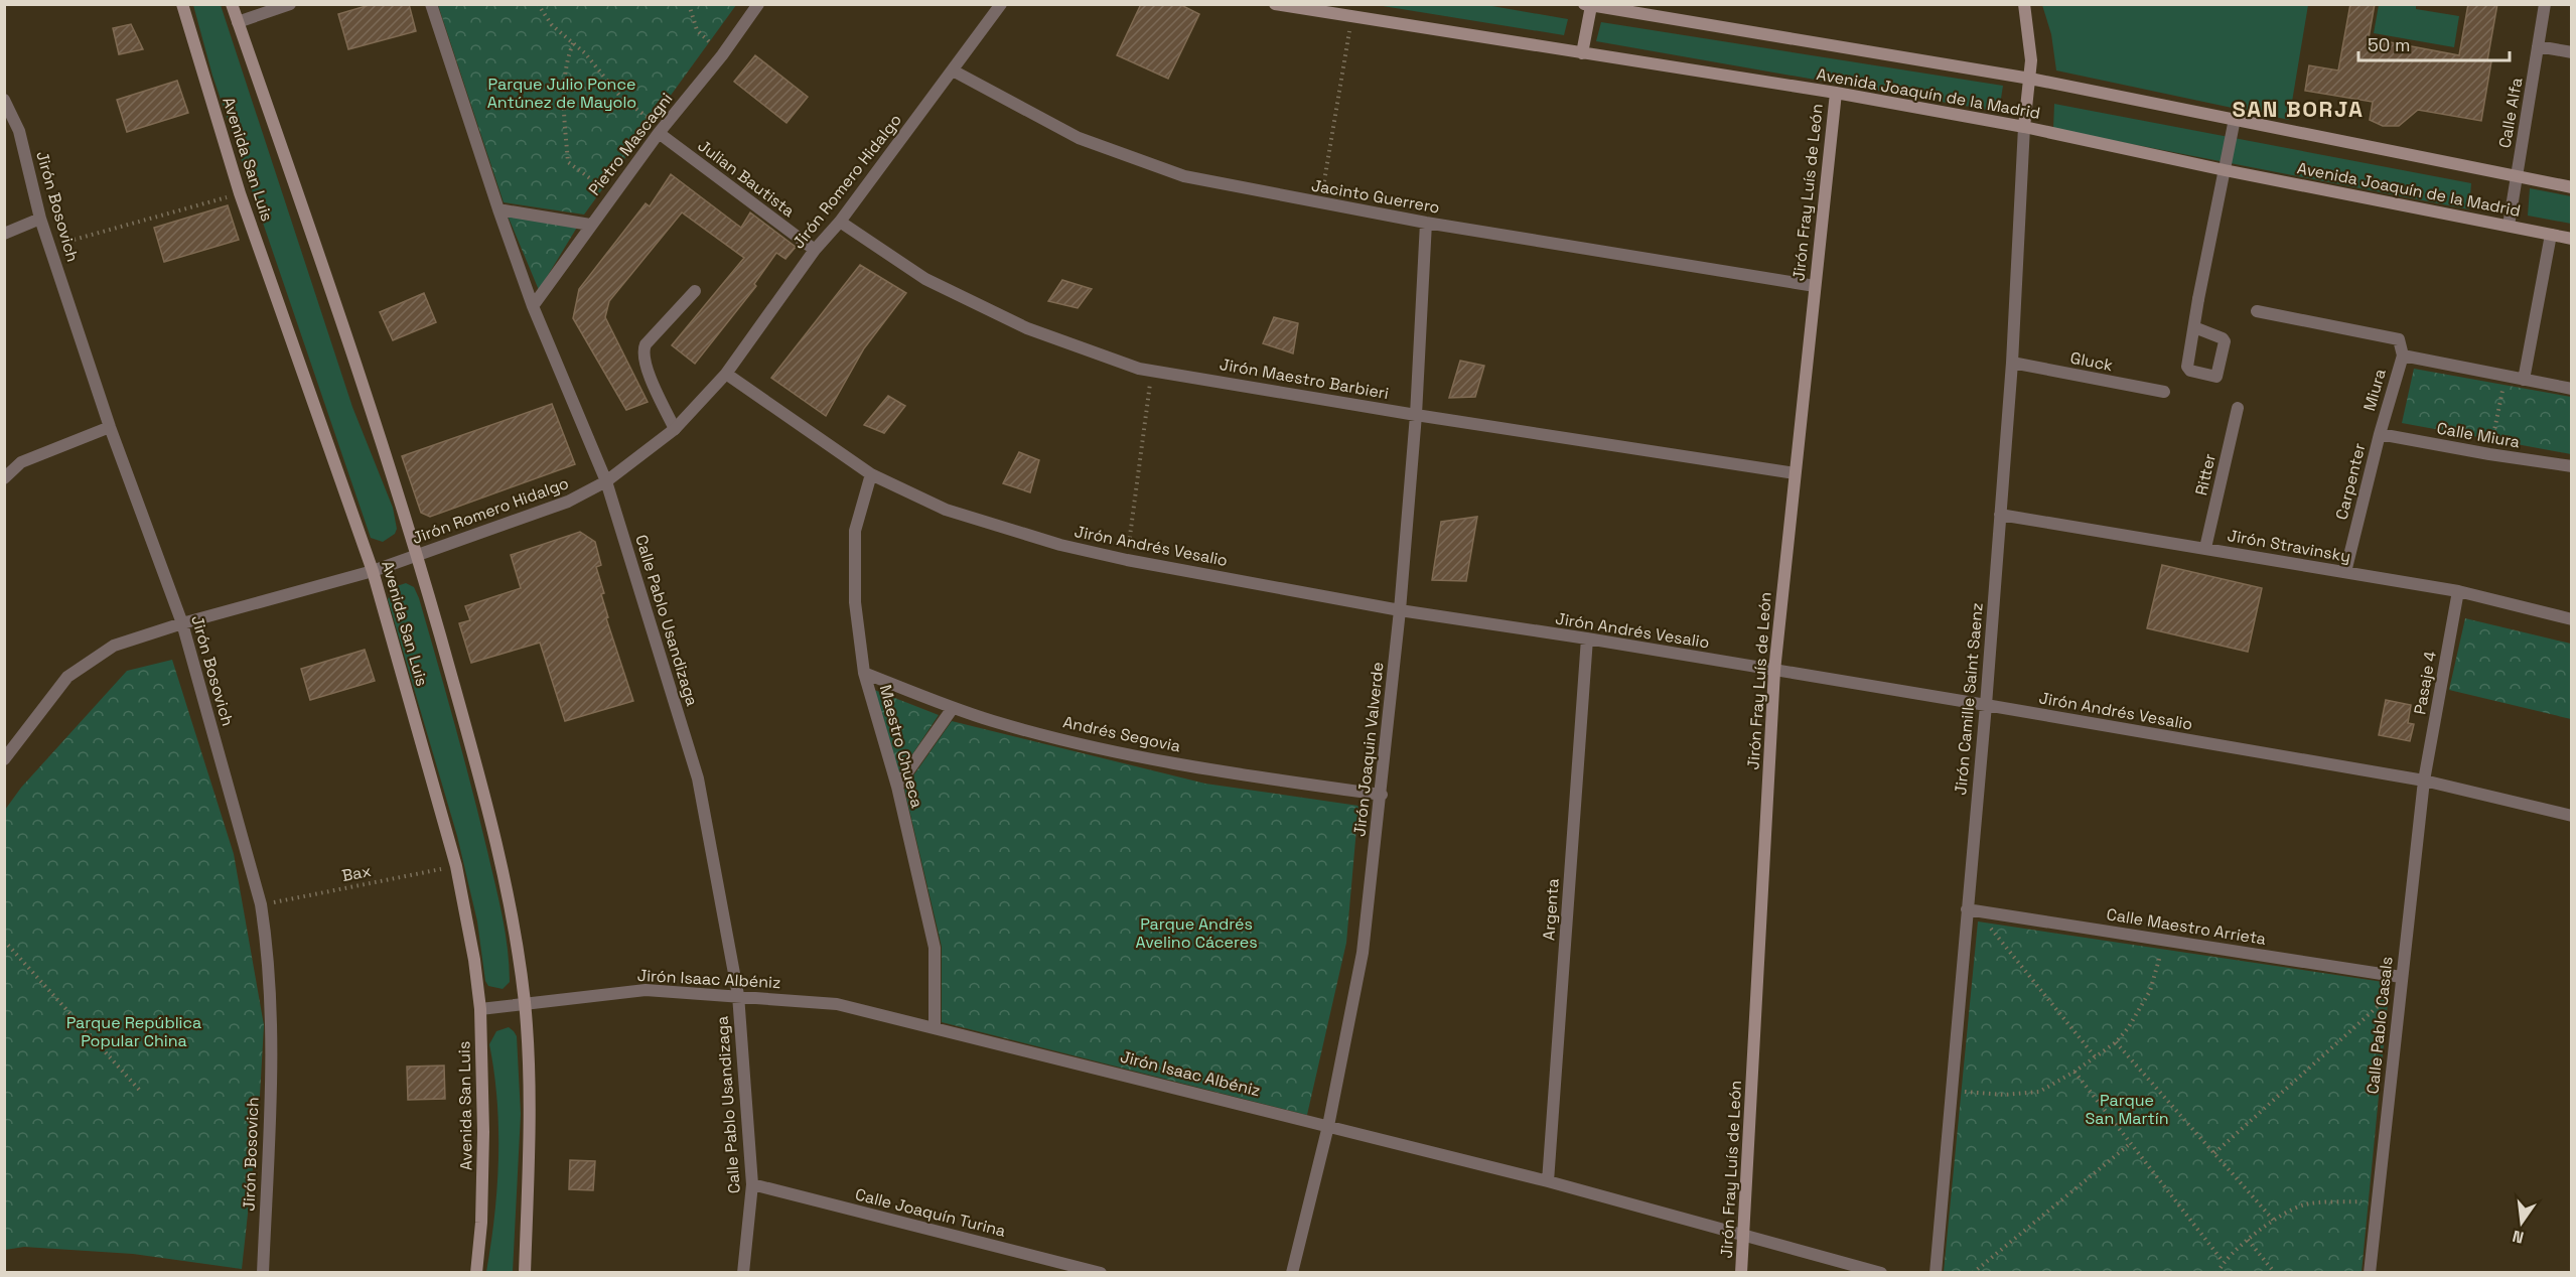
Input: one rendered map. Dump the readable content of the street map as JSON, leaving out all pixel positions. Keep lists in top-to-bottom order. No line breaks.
{"streets":{"street":["Avenida Joaquín de la Madrid","Calle Alfa","Pietro Mascagni","Avenida San Luis","Julian Bautista","Jirón Romero Hidalgo","Jirón Fray Luís de León","Jacinto Guerrero","Jirón Bosovich","Gluck","Jirón Maestro Barbieri","Miura","Calle Miura","Ritter","Carpenter","Jirón Andrés Vesalio","Jirón Stravinsky","Calle Pablo Usandizaga","Pasaje 4","Jirón Camille Saint Saenz","Andrés Segovia","Maestro Chueca","Jirón Joaquin Valverde","Argenta","Calle Maestro Arrieta","Jirón Isaac Albéniz","Calle Pablo Casals","Calle Joaquín Turina"],"path":["Bax"]},"crossings":[["Avenida Joaquín de la Madrid","Calle Alfa"],["Avenida Joaquín de la Madrid","Jirón Fray Luís de León"],["Avenida Joaquín de la Madrid","Jirón Camille Saint Saenz"],["Pietro Mascagni","Julian Bautista"],["Pietro Mascagni","Calle Pablo Usandizaga"],["Avenida San Luis","Jirón Romero Hidalgo"],["Avenida San Luis","Bax"],["Avenida San Luis","Jirón Isaac Albéniz"],["Julian Bautista","Jirón Romero Hidalgo"],["Jirón Romero Hidalgo","Jacinto Guerrero"],["Jirón Romero Hidalgo","Jirón Bosovich"],["Jirón Romero Hidalgo","Jirón Maestro Barbieri"],["Jirón Romero Hidalgo","Jirón Andrés Vesalio"],["Jirón Romero Hidalgo","Calle Pablo Usandizaga"],["Jirón Fray Luís de León","Jacinto Guerrero"],["Jirón Fray Luís de León","Jirón Maestro Barbieri"],["Jirón Fray Luís de León","Jirón Andrés Vesalio"],["Jirón Fray Luís de León","Jirón Isaac Albéniz"],["Jacinto Guerrero","Jirón Joaquin Valverde"],["Jirón Bosovich","Bax"],["Gluck","Jirón Camille Saint Saenz"],["Jirón Maestro Barbieri","Jirón Joaquin Valverde"],["Miura","Calle Miura"],["Miura","Carpenter"],["Calle Miura","Carpenter"],["Ritter","Jirón Stravinsky"],["Carpenter","Jirón Stravinsky"],["Jirón Andrés Vesalio","Pasaje 4"],["Jirón Andrés Vesalio","Jirón Camille Saint Saenz"],["Jirón Andrés Vesalio","Maestro Chueca"],["Jirón Andrés Vesalio","Jirón Joaquin Valverde"],["Jirón Andrés Vesalio","Argenta"],["Jirón Andrés Vesalio","Calle Pablo Casals"],["Jirón Stravinsky","Pasaje 4"],["Jirón Stravinsky","Jirón Camille Saint Saenz"],["Calle Pablo Usandizaga","Jirón Isaac Albéniz"],["Calle Pablo Usandizaga","Calle Joaquín Turina"],["Pasaje 4","Calle Pablo Casals"],["Jirón Camille Saint Saenz","Calle Maestro Arrieta"],["Andrés Segovia","Maestro Chueca"],["Andrés Segovia","Jirón Joaquin Valverde"],["Maestro Chueca","Jirón Isaac Albéniz"],["Jirón Joaquin Valverde","Jirón Isaac Albéniz"],["Argenta","Jirón Isaac Albéniz"],["Calle Maestro Arrieta","Calle Pablo Casals"]],"districts":["SAN BORJA"],"parks":["Parque Julio Ponce Antúnez de Mayolo","Parque Andrés Avelino Cáceres","Parque República Popular China","Parque San Martín"],"scale_bar":"50 m","north":"bottom"}
